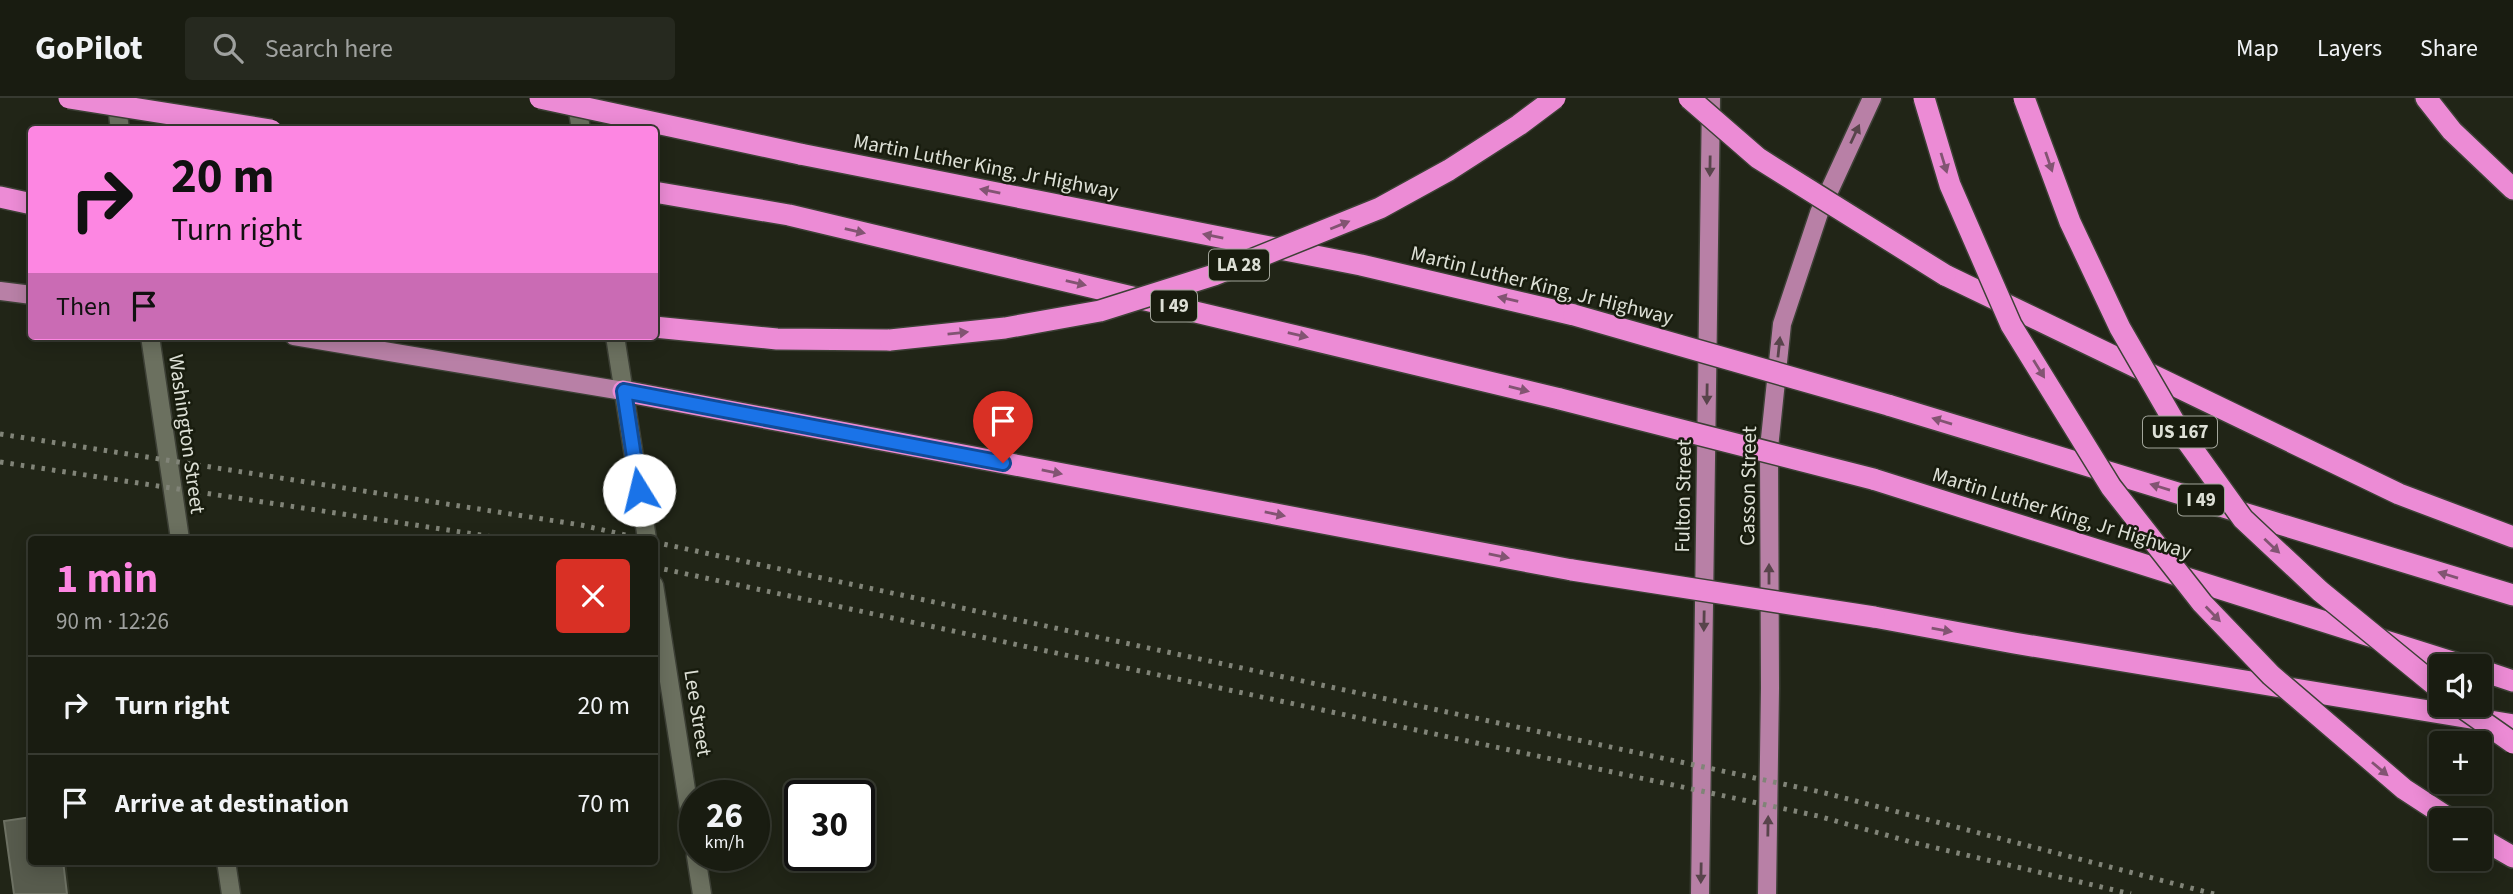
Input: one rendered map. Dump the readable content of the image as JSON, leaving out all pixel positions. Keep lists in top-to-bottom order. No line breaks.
{"streets":{"highway":["Martin Luther King, Jr Highway","LA 28","I 49","US 167"],"main road":["Casson Street","Fulton Street"],"street":["Washington Street","Lee Street"]},"one_way":["Casson Street","Fulton Street"],"page":{"header":"GoPilot","search":"Search here","nav":["Map","Layers","Share"],"turn":["20 m","Turn right"],"then":"Then","heading":["1 min","90 m · 12:26"],"map_buttons":["+","−"],"list":[{"name":"Turn right","value":"20 m"},{"name":"Arrive at destination","value":"70 m"}],"speed":"26 km/h","limit":"30"}}
